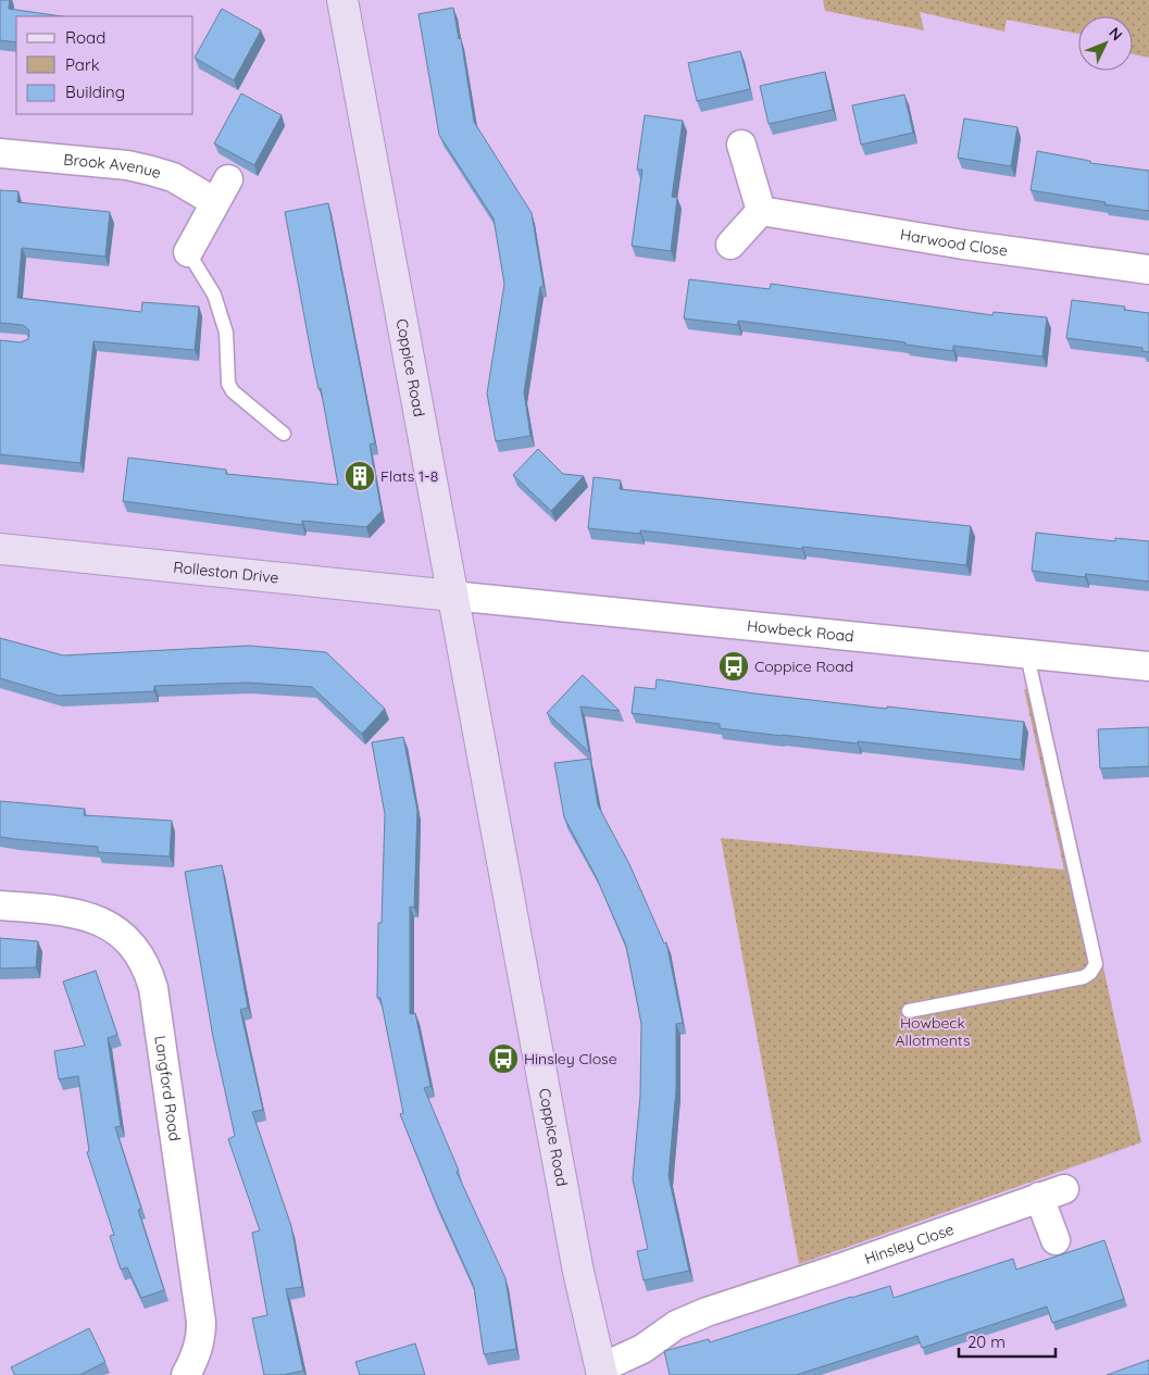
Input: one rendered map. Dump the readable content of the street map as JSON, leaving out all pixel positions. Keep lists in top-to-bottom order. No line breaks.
{"streets":{"street":["Brook Avenue","Harwood Close","Coppice Road","Rolleston Drive","Howbeck Road","Langford Road","Hinsley Close"]},"crossings":[["Coppice Road","Rolleston Drive"],["Coppice Road","Howbeck Road"],["Coppice Road","Hinsley Close"],["Rolleston Drive","Howbeck Road"]],"parks":["Howbeck Allotments"],"places":{"building":["Flats 1-8"],"bus stop":["Coppice Road","Hinsley Close"]},"legend":["Road","Park","Building"],"scale_bar":"20 m","north":"top right"}
